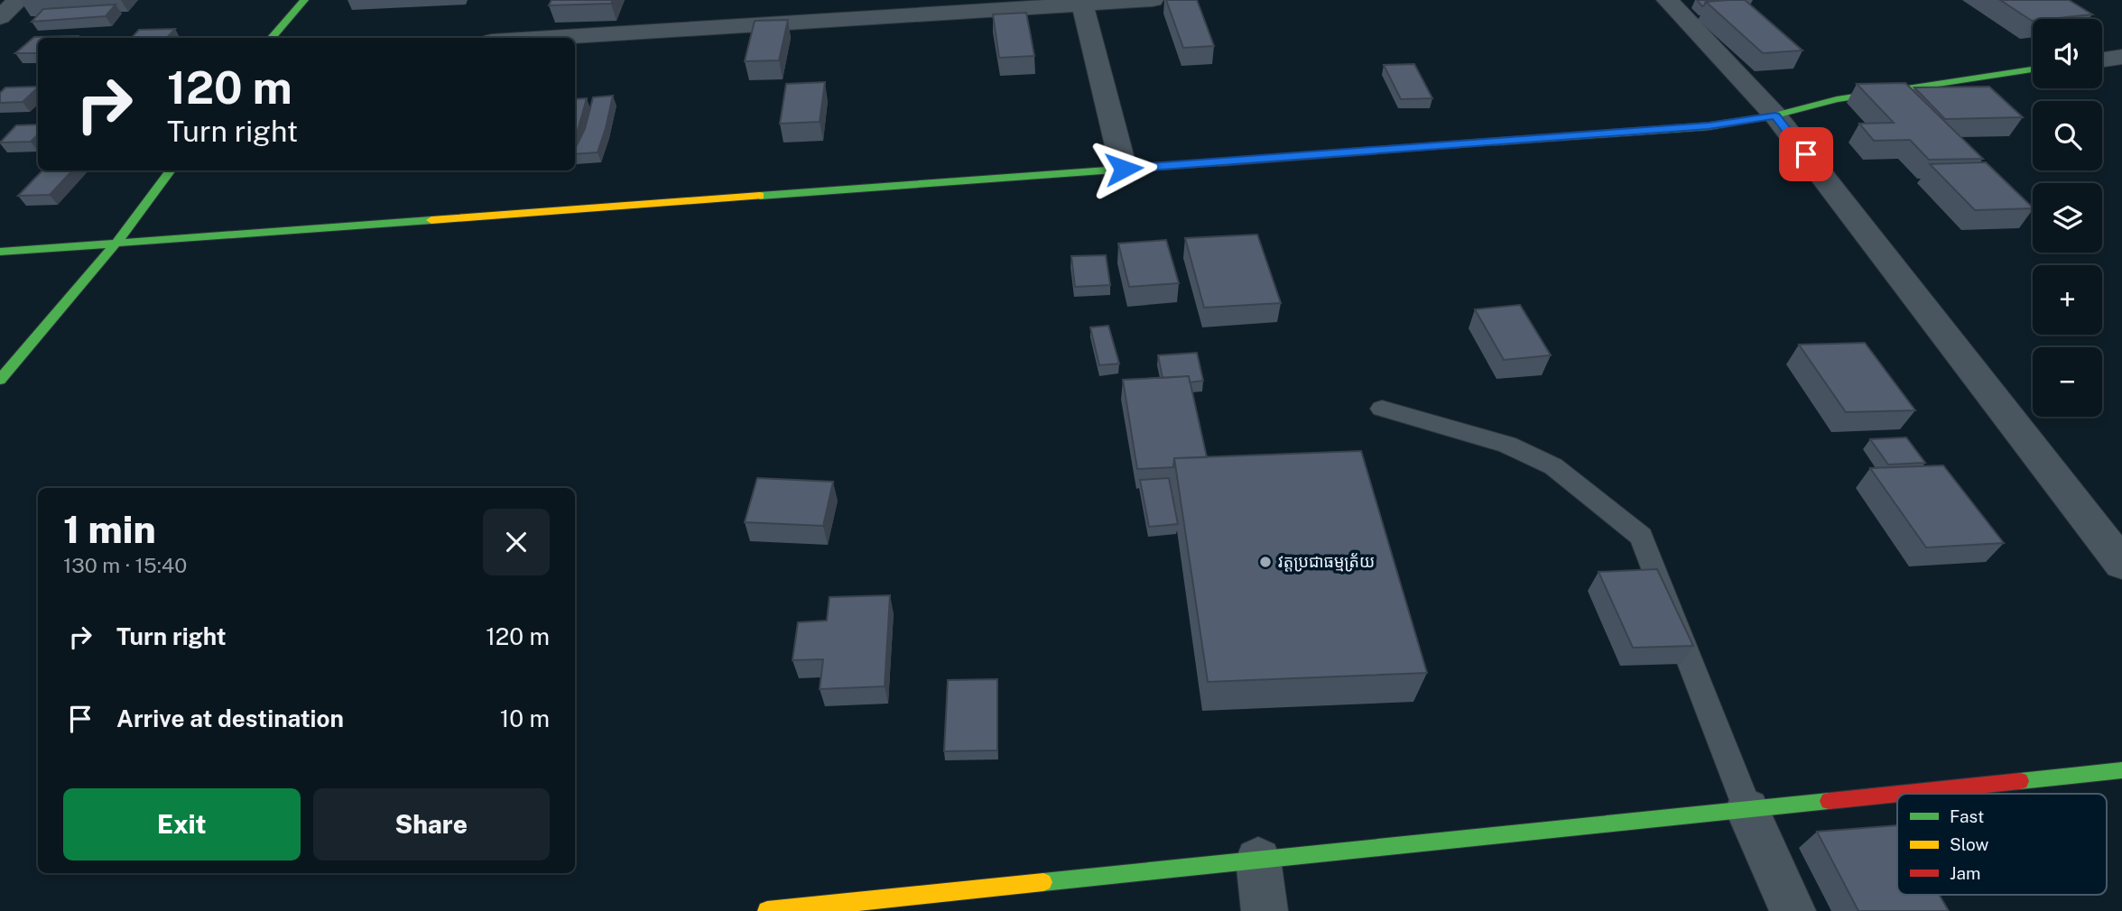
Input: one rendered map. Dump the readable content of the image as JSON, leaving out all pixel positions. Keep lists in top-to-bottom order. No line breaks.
{"places":["វត្តប្រជាធម្មត្រ័យ"],"legend":["Fast","Slow","Jam"],"page":{"map_buttons":["+","−"],"turn":["120 m","Turn right"],"heading":["1 min","130 m · 15:40"],"list":[{"name":"Turn right","value":"120 m"},{"name":"Arrive at destination","value":"10 m"}],"buttons":["Exit","Share"]}}
